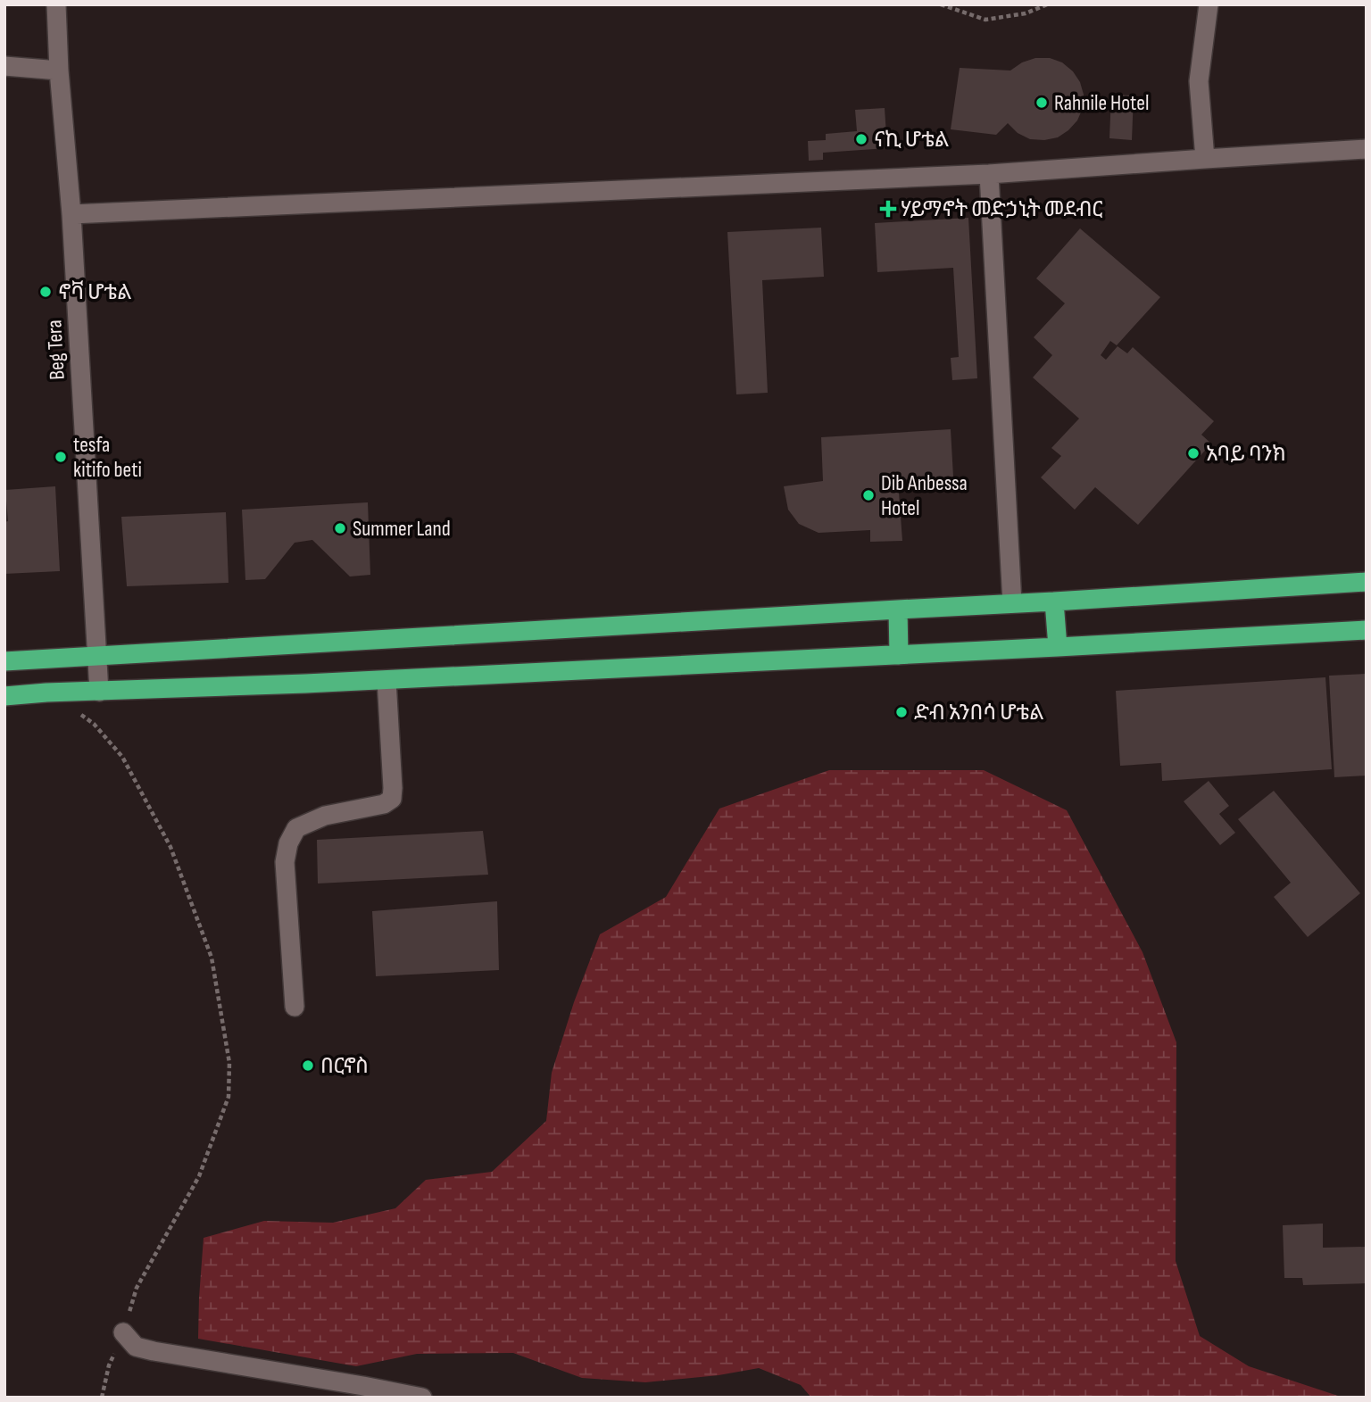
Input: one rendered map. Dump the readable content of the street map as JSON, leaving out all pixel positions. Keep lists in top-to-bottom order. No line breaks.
{"streets":{"street":["Beg Tera"]},"places":{"other":["Rahnile Hotel","ናኪ ሆቴል","ኖቫ ሆቴል","አባይ ባንክ","tesfa kitifo beti","Dib Anbessa Hotel","Summer Land","ድብ አንበሳ ሆቴል","በርኖስ"],"health":["ሃይማኖት መድኃኒት መደብር"]}}
